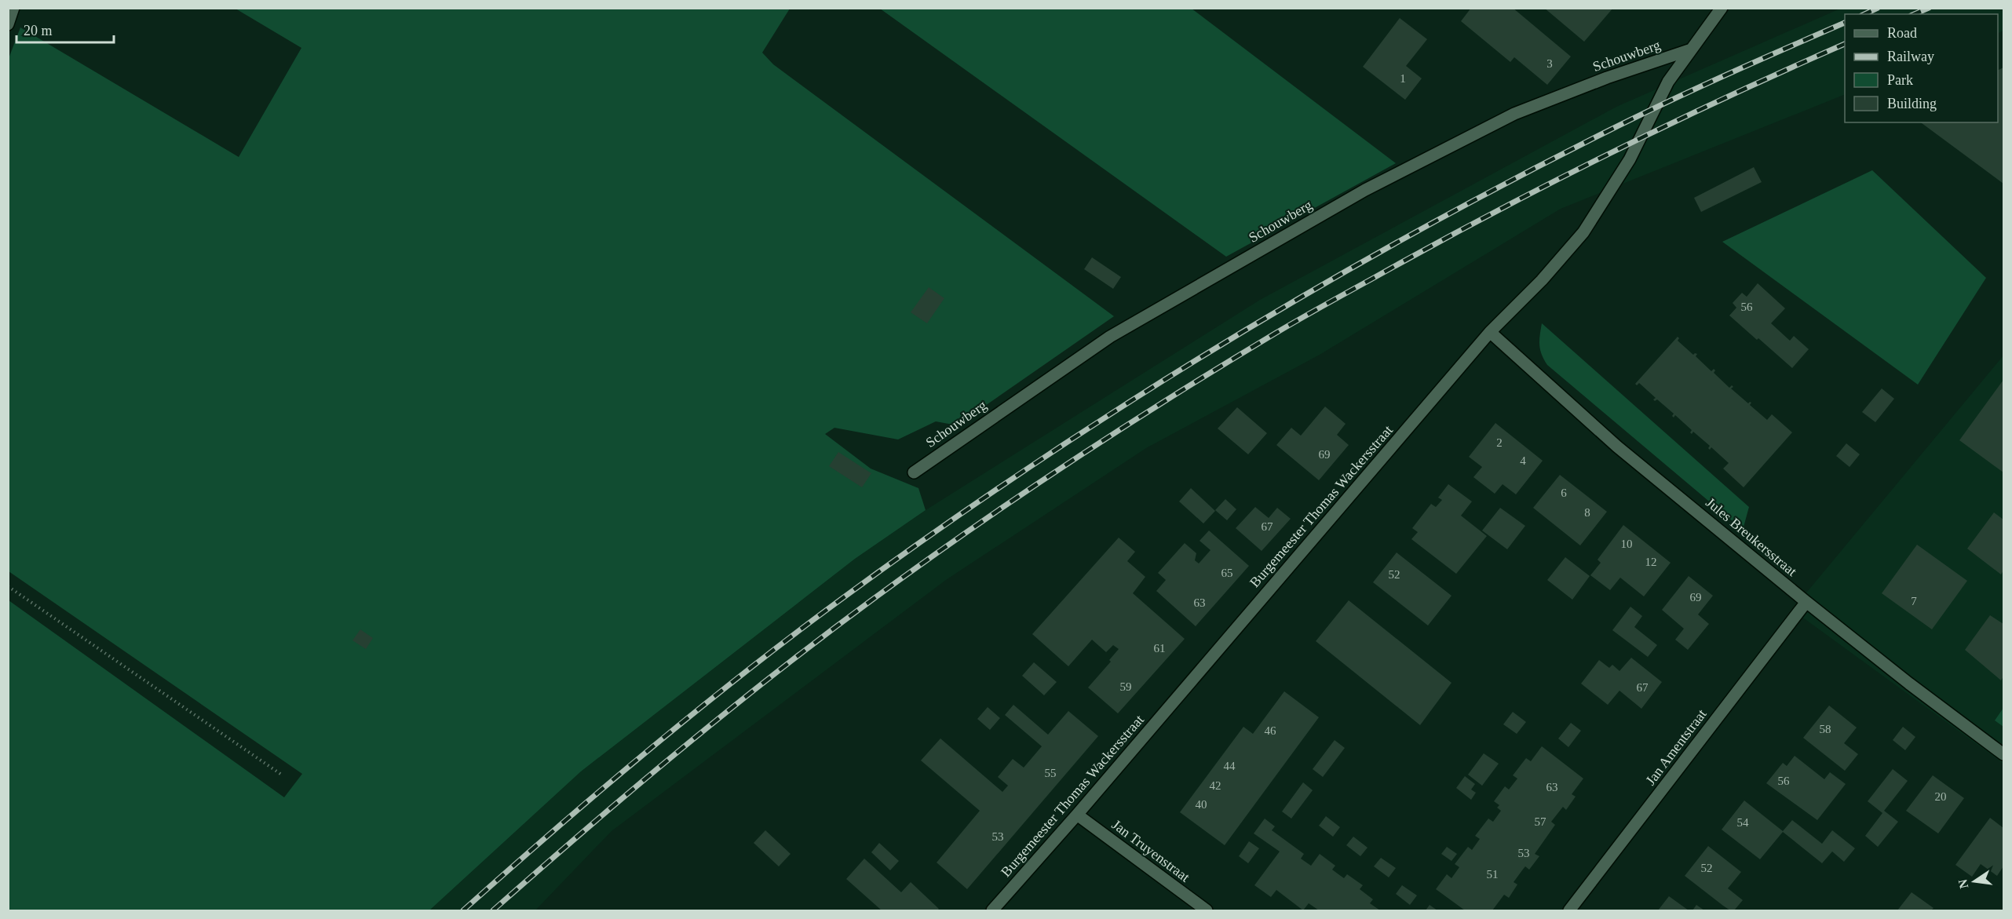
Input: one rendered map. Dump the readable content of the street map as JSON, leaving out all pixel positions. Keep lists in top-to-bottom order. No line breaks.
{"streets":{"street":["Schouwberg","Burgemeester Thomas Wackersstraat","Jules Breukersstraat","Jan Amentstraat","Jan Truyenstraat"]},"crossings":[["Schouwberg","Burgemeester Thomas Wackersstraat"],["Burgemeester Thomas Wackersstraat","Jules Breukersstraat"],["Burgemeester Thomas Wackersstraat","Jan Truyenstraat"],["Jules Breukersstraat","Jan Amentstraat"]],"house_numbers":["3","1","56","2","69","4","6","8","67","10","12","65","52","69","7","63","61","59","67","58","46","44","55","56","42","63","20","40","57","54","53","53","52","51"],"legend":["Road","Railway","Park","Building"],"scale_bar":"20 m","north":"left"}
